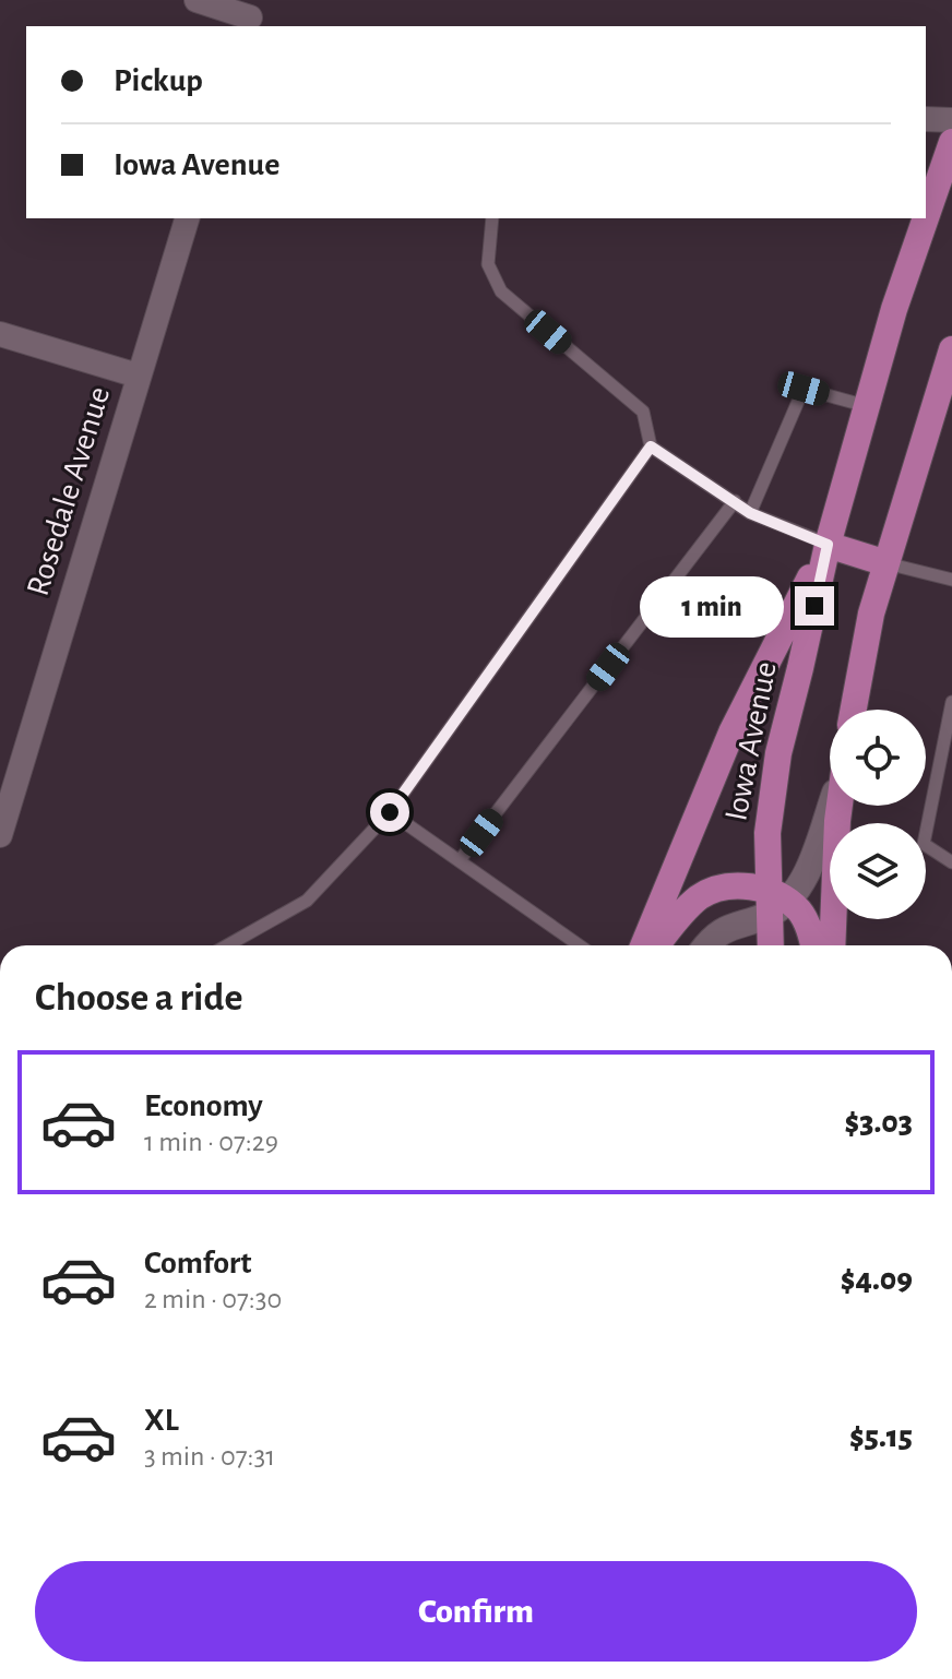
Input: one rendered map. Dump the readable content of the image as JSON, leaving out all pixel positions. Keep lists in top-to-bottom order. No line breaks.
{"streets":{"main road":["Iowa Avenue"],"street":["Rosedale Avenue"]},"page":{"banner":["Pickup","Iowa Avenue"],"bubble":"1 min","heading":"Choose a ride","list":[{"name":"Economy","note":"1 min · 07:29","value":"$3.03"},{"name":"Comfort","note":"2 min · 07:30","value":"$4.09"},{"name":"XL","note":"3 min · 07:31","value":"$5.15"}],"buttons":"Confirm"}}
